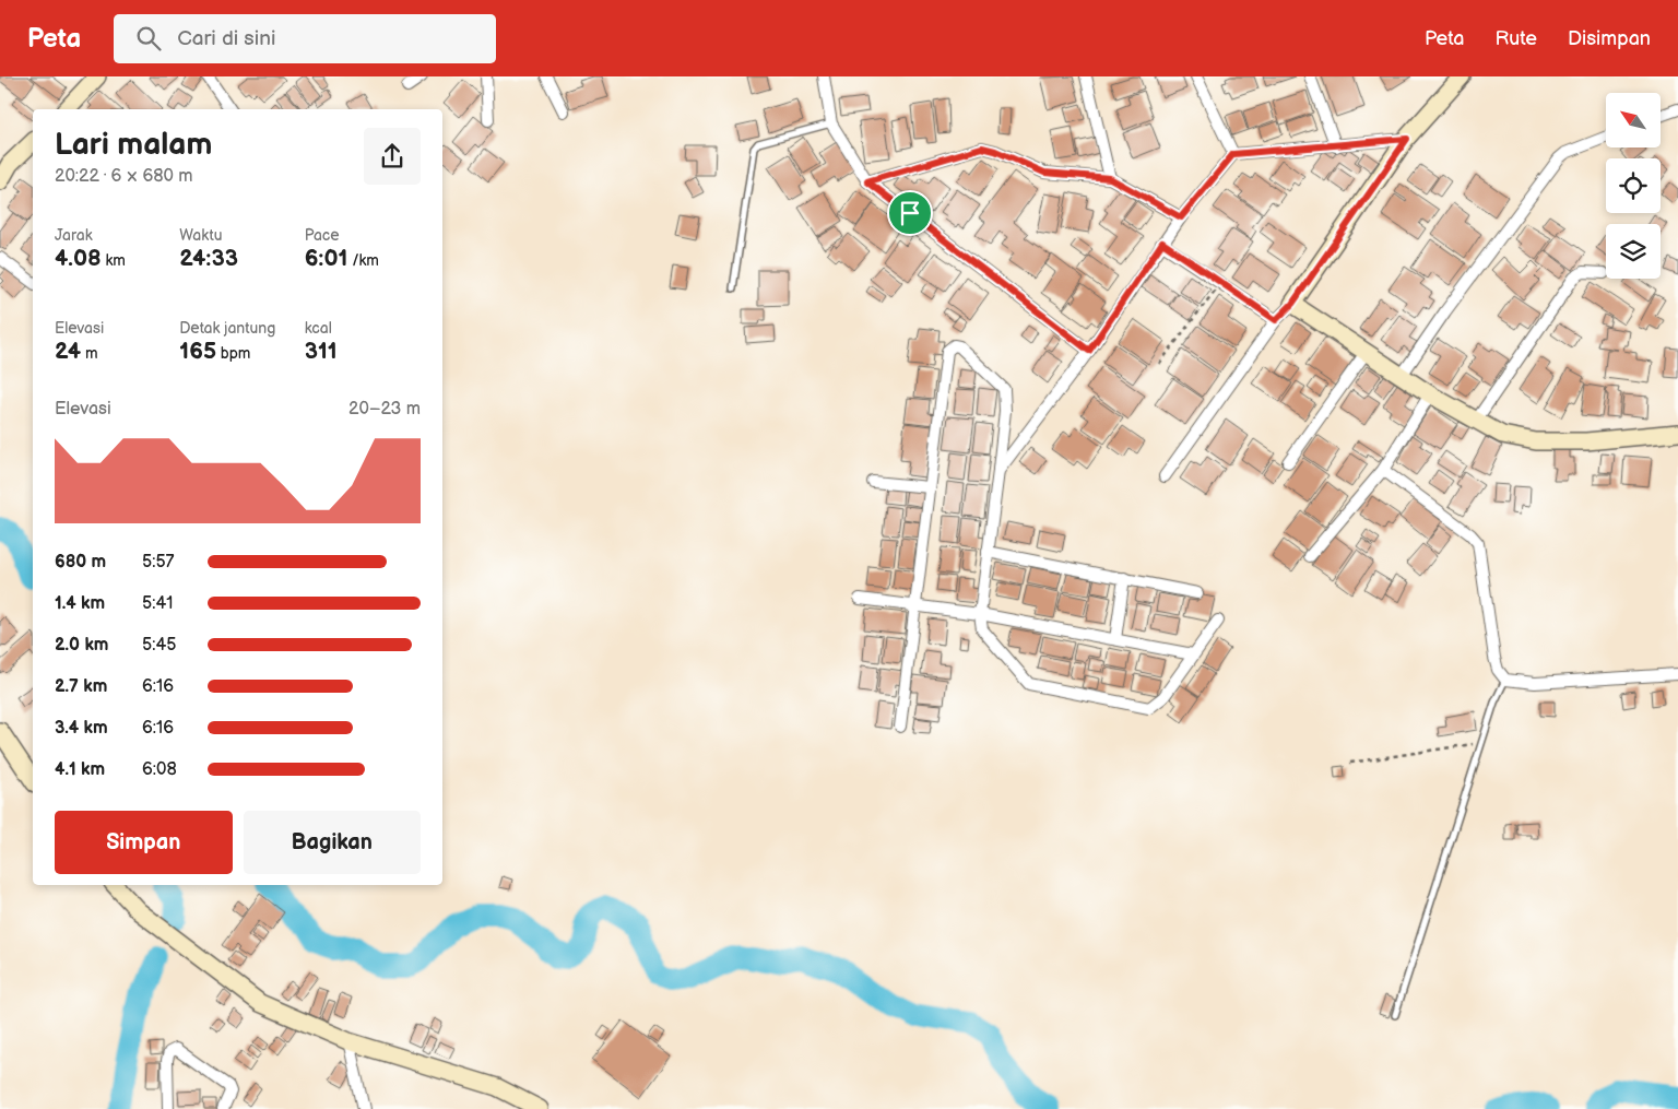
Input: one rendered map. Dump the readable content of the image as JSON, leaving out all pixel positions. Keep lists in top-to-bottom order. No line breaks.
{"north":"top left","page":{"header":"Peta","search":"Cari di sini","nav":["Peta","Rute","Disimpan"],"heading":["Lari malam","20:22 · 6 × 680 m"],"stats":[["Jarak","4.08 km"],["Waktu","24:33"],["Pace","6:01 /km"],["Elevasi","24 m"],["Detak jantung","165 bpm"],["kcal","311"]],"chart":["Elevasi","20–23 m"],"list":[{"name":"680 m","note":"5:57"},{"name":"1.4 km","note":"5:41"},{"name":"2.0 km","note":"5:45"},{"name":"2.7 km","note":"6:16"},{"name":"3.4 km","note":"6:16"},{"name":"4.1 km","note":"6:08"}],"buttons":["Simpan","Bagikan"]}}
